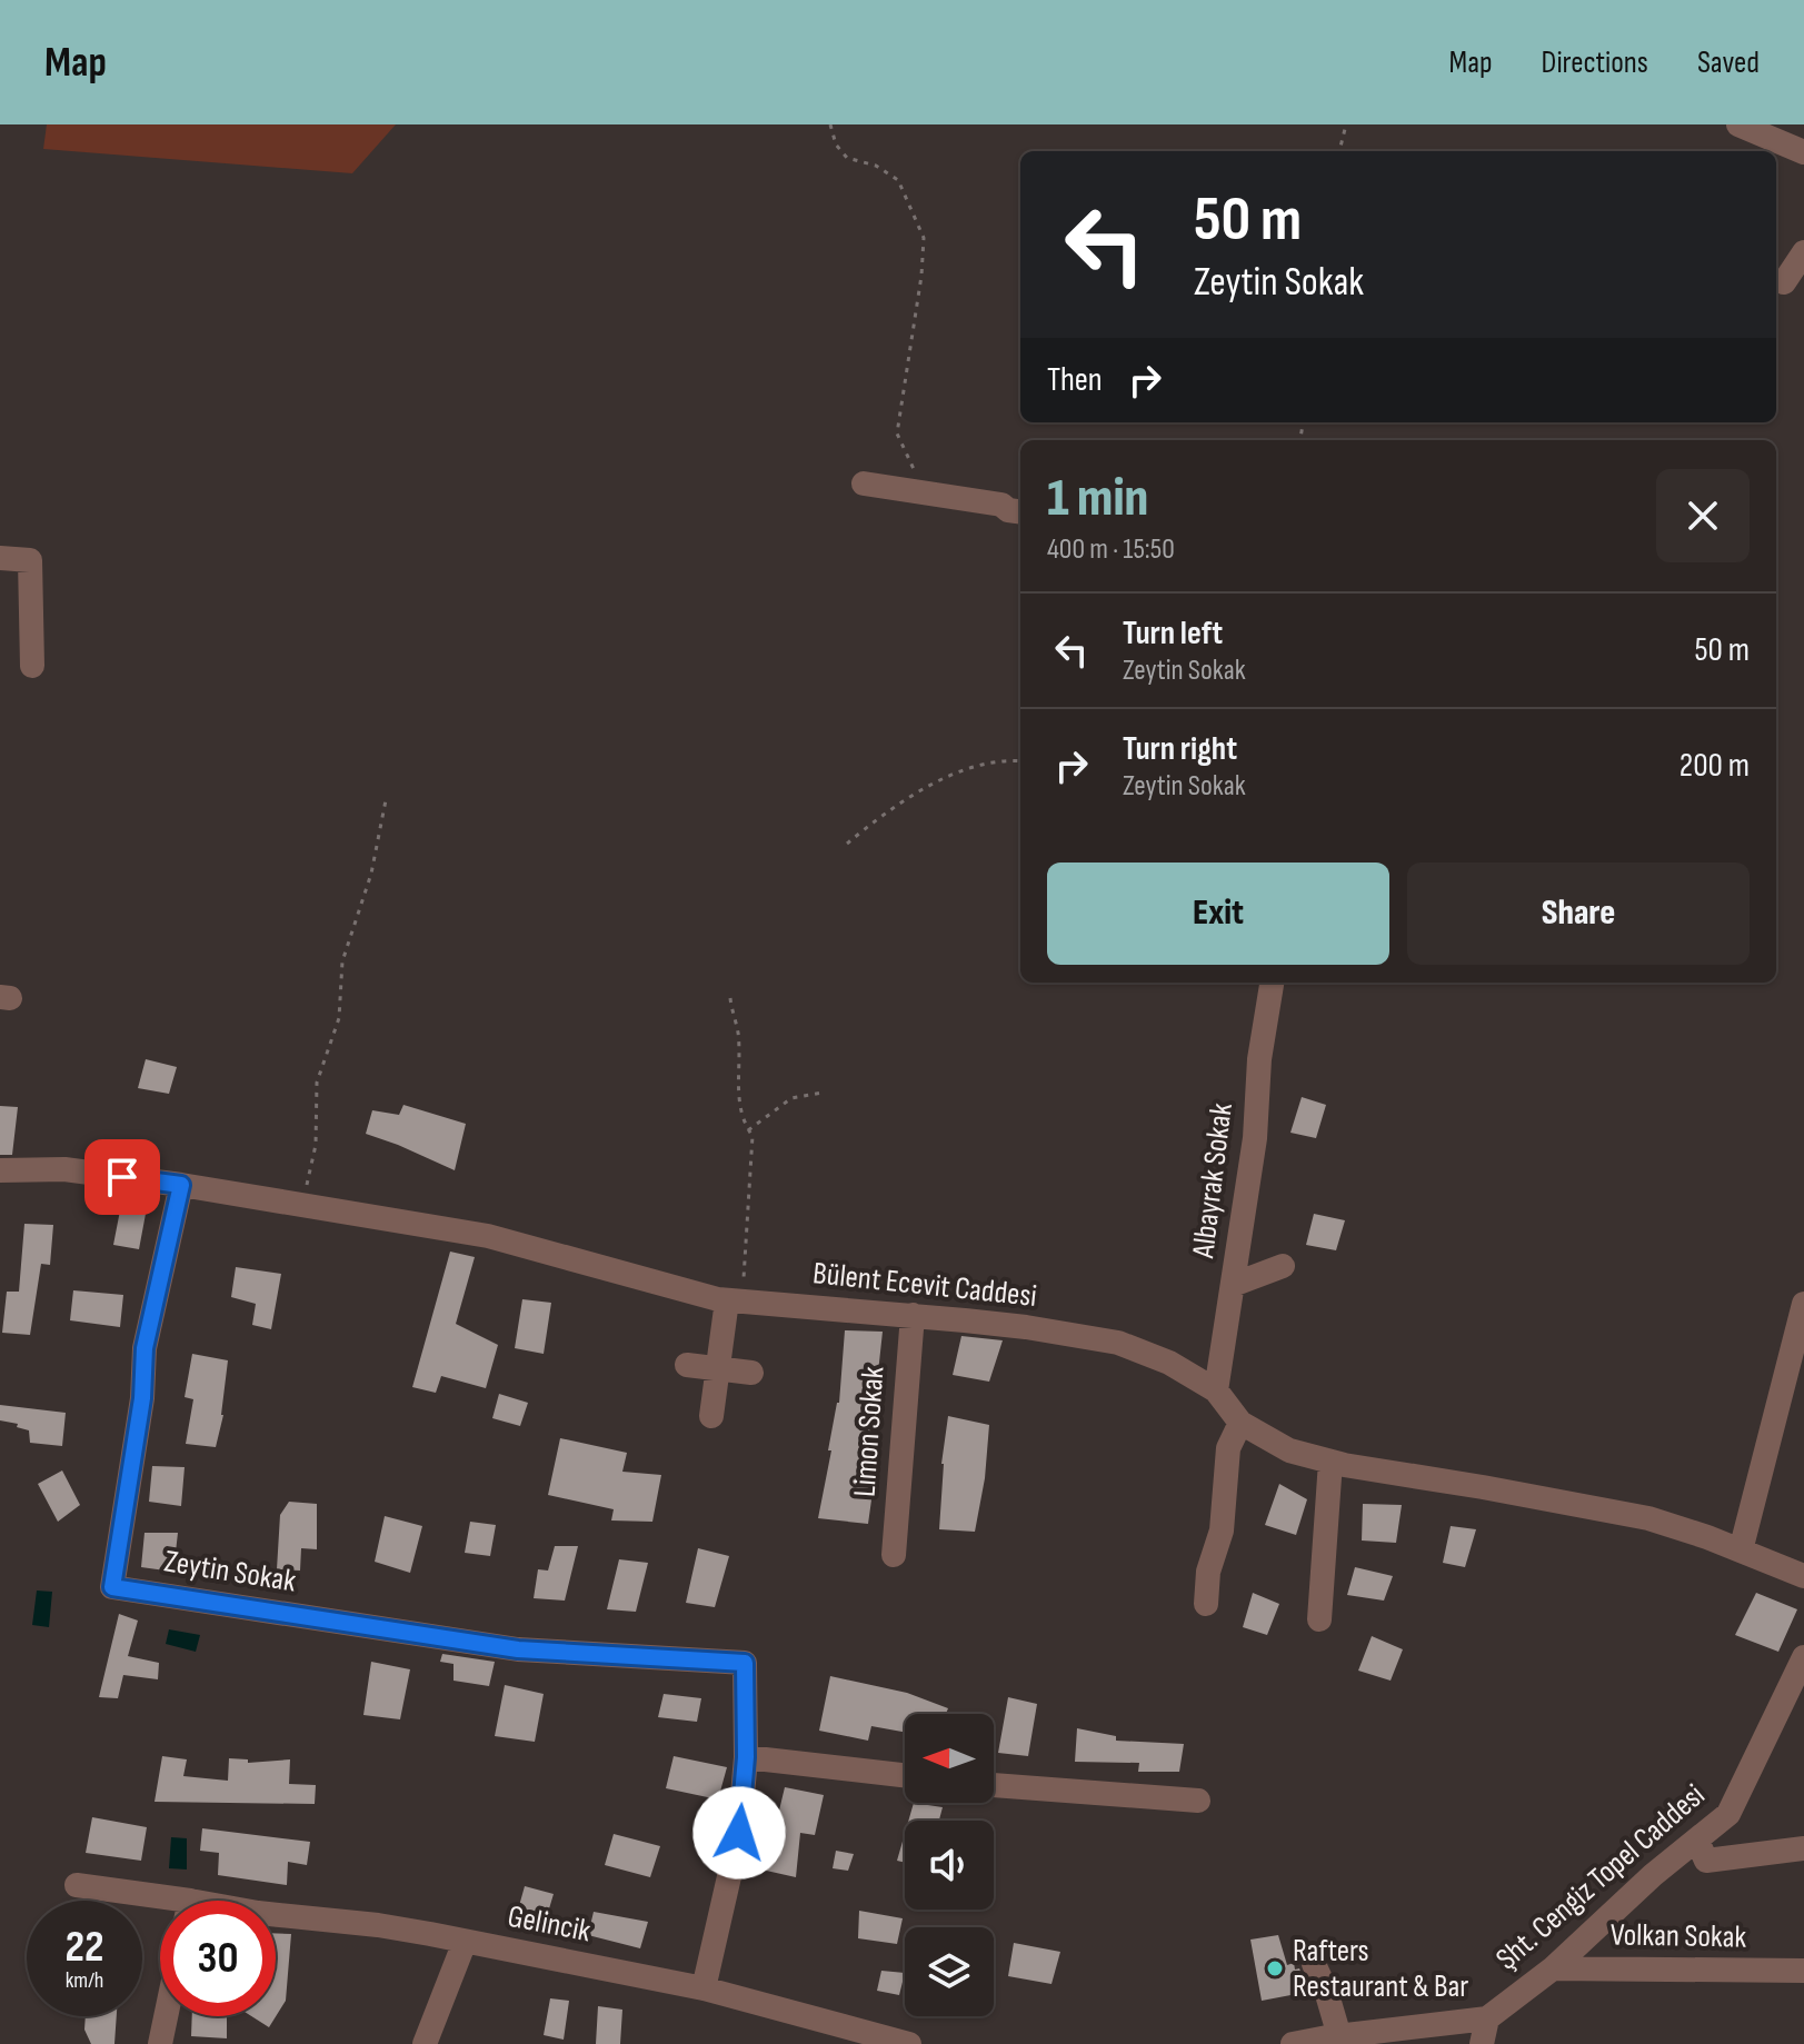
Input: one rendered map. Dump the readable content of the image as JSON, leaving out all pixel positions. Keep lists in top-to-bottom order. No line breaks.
{"streets":{"street":["Albayrak Sokak","Bülent Ecevit Caddesi","Limon Sokak","Zeytin Sokak","Şht. Cengiz Topel Caddesi","Gelincik","Volkan Sokak"]},"crossings":[["Albayrak Sokak","Bülent Ecevit Caddesi"],["Bülent Ecevit Caddesi","Limon Sokak"],["Bülent Ecevit Caddesi","Zeytin Sokak"],["Şht. Cengiz Topel Caddesi","Volkan Sokak"]],"places":["Rafters Restaurant & Bar"],"north":"left","page":{"header":"Map","nav":["Map","Directions","Saved"],"turn":["50 m","Zeytin Sokak"],"then":"Then","heading":["1 min","400 m · 15:50"],"list":[{"name":"Turn left","note":"Zeytin Sokak","value":"50 m"},{"name":"Turn right","note":"Zeytin Sokak","value":"200 m"}],"buttons":["Exit","Share"],"speed":"22 km/h","limit":"30"}}
